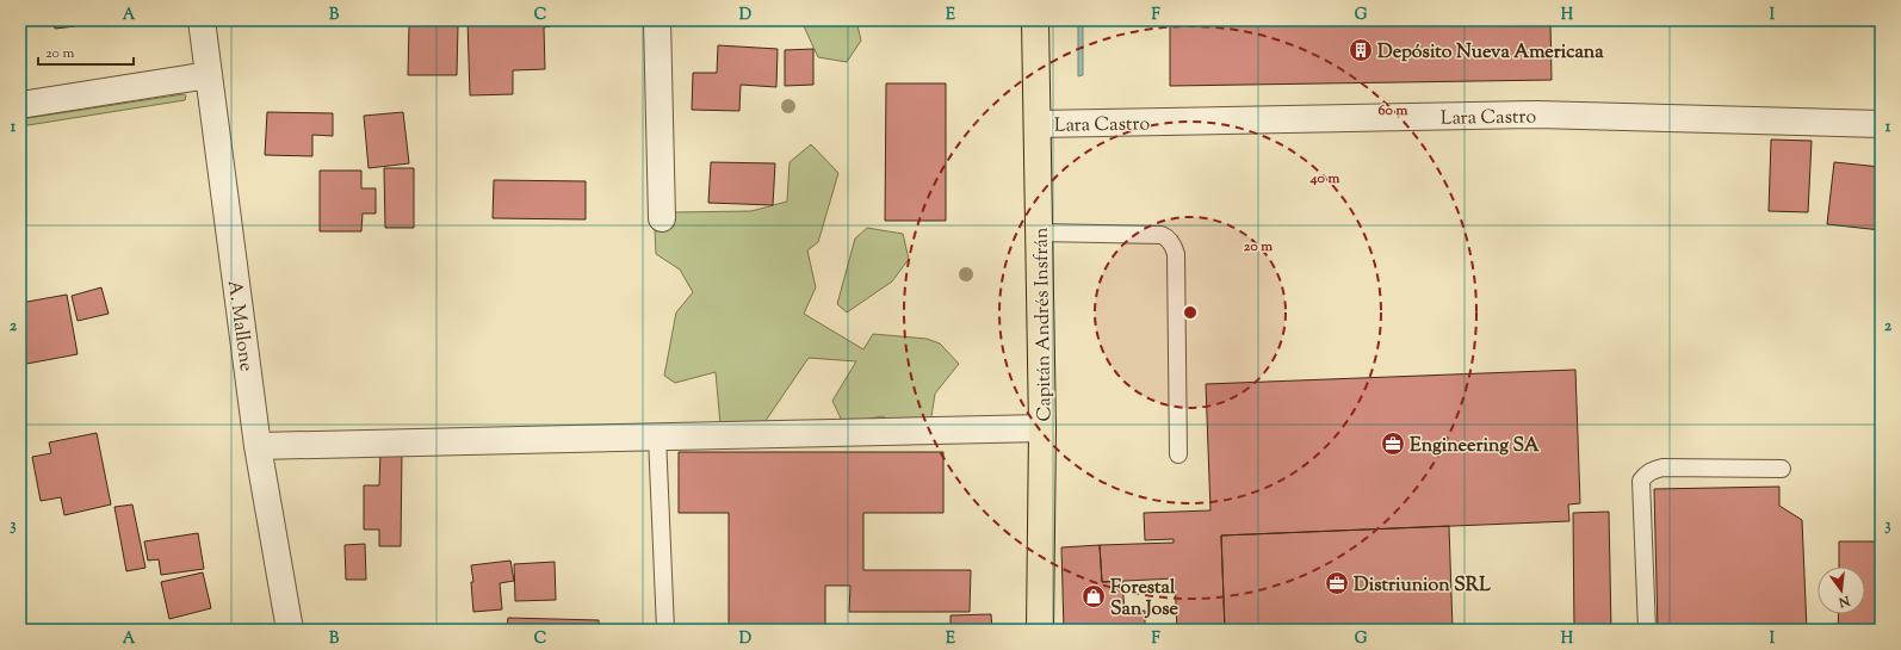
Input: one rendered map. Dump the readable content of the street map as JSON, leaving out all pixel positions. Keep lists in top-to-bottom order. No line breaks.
{"streets":{"main road":["Capitán Andrés Insfrán"],"street":["Lara Castro","A. Mallone"]},"crossings":[["Lara Castro","Capitán Andrés Insfrán"]],"places":{"building":["Depósito Nueva Americana"],"office":["Engineering SA","Distriunion SRL"],"shop":["Forestal San Jose"]},"scale_bar":"20 m","north":"bottom","grid":{"columns":["A","B","C","D","E","F","G","H","I"],"rows":["1","2","3"]},"rings":["60 m","40 m","20 m"]}
